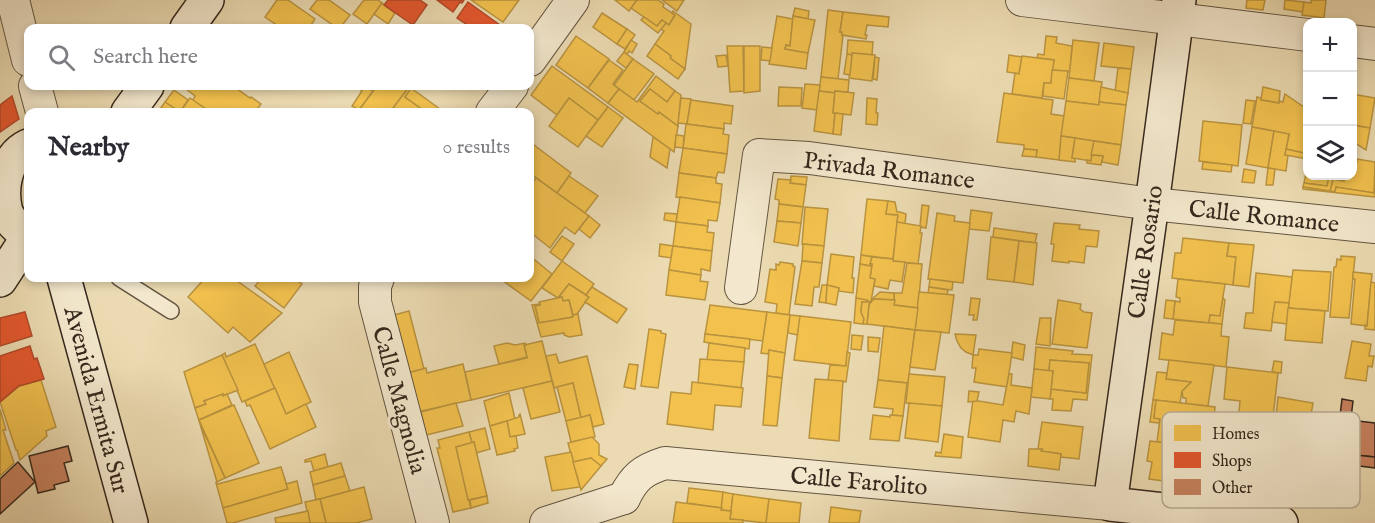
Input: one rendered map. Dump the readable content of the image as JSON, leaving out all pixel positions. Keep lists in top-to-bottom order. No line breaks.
{"streets":{"main road":["Calle Rosario","Avenida Ermita Sur"],"street":["Privada Romance","Calle Romance","Calle Magnolia","Calle Farolito"]},"crossings":[["Privada Romance","Calle Romance"],["Privada Romance","Calle Rosario"],["Calle Romance","Calle Rosario"],["Calle Rosario","Calle Farolito"]],"legend":["Homes","Shops","Other"],"page":{"map_buttons":["+","−"],"search":"Search here","heading":["Nearby","0 results"]}}
